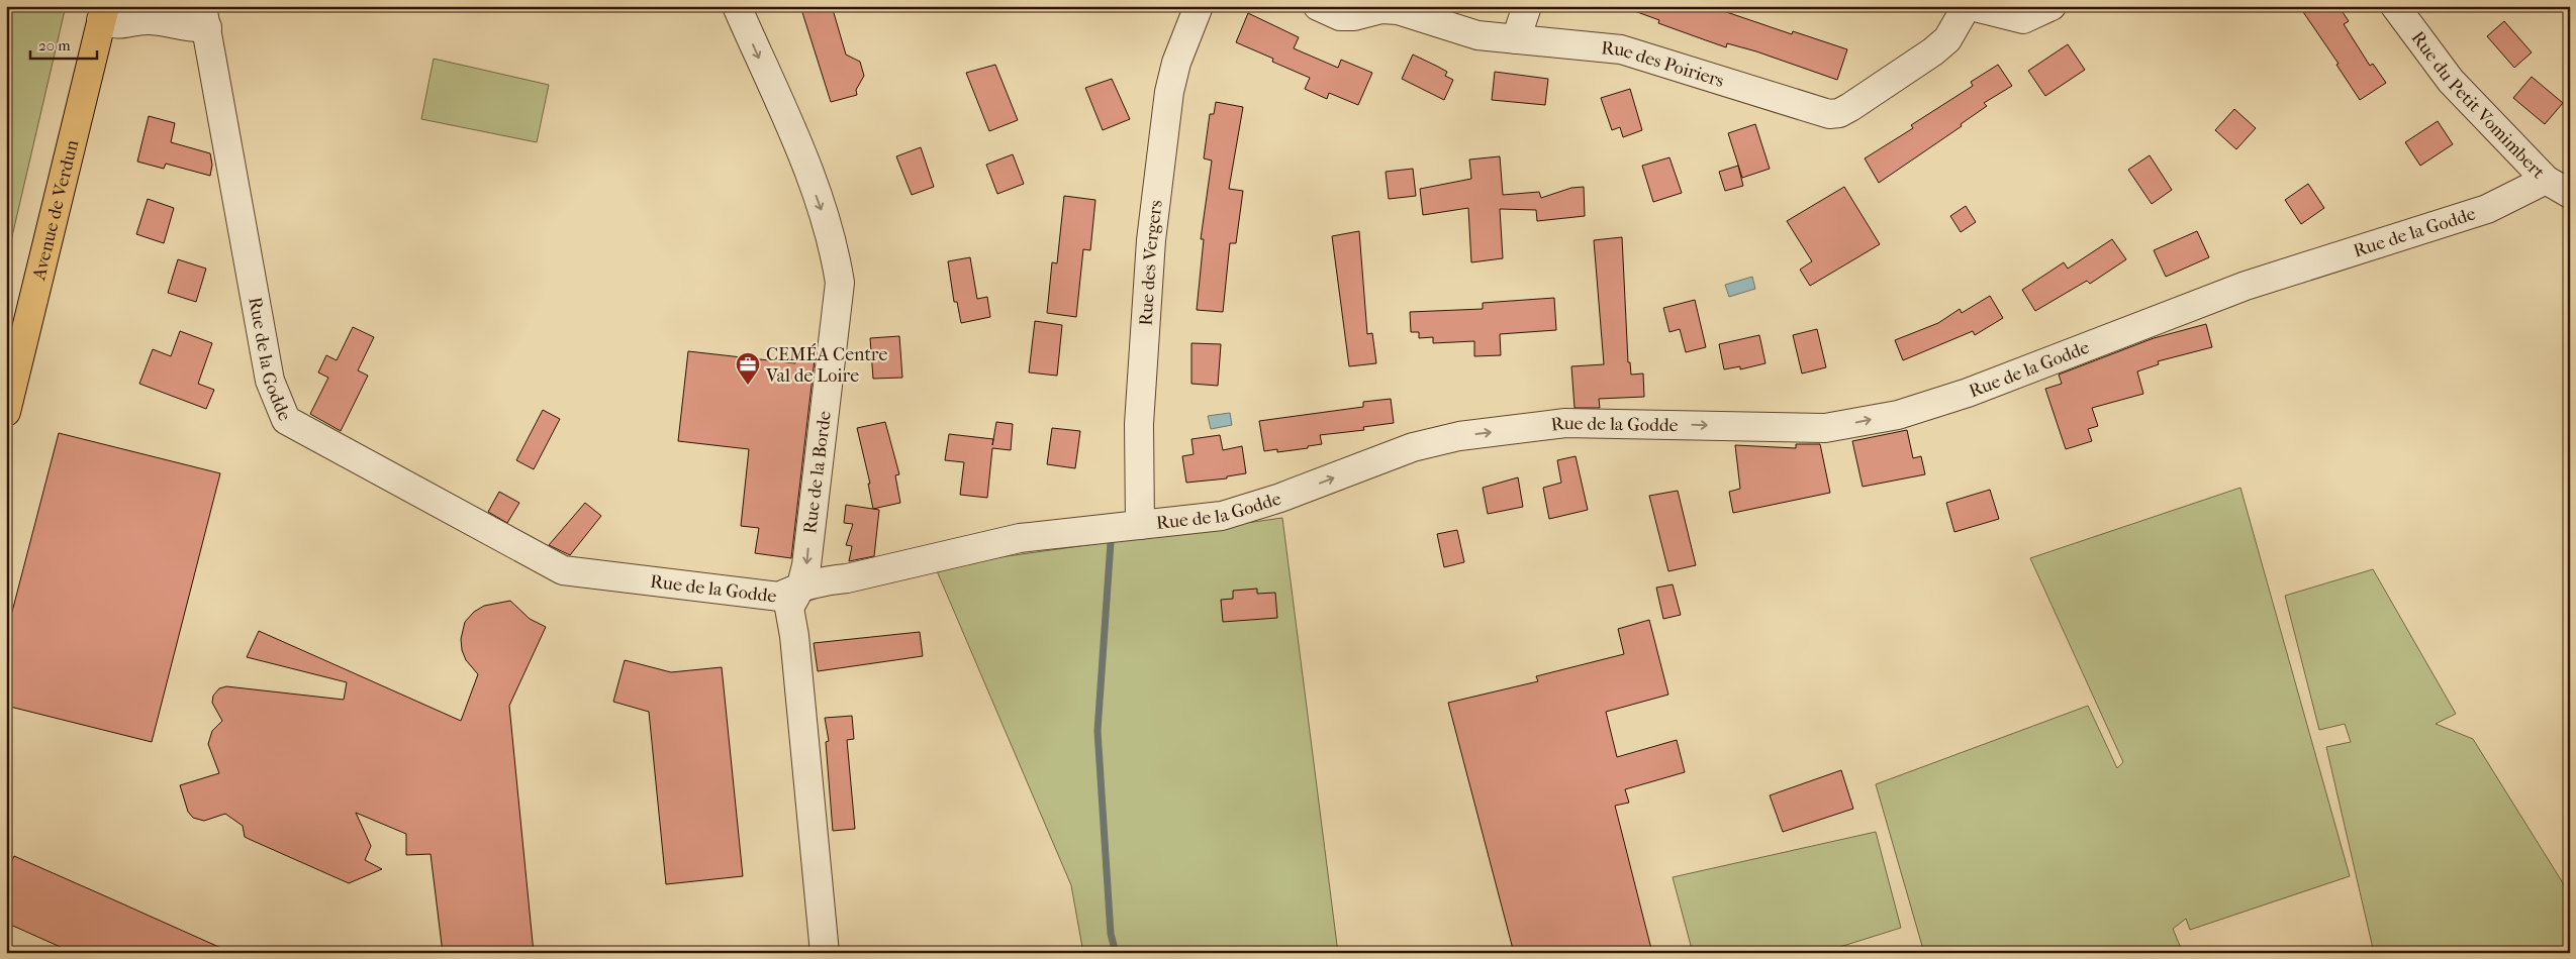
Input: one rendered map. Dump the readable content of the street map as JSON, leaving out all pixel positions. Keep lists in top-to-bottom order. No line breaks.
{"streets":{"main road":["Avenue de Verdun"],"street":["Rue des Poiriers","Rue du Petit Vomimbert","Rue de la Godde","Rue des Vergers","Rue de la Borde"]},"crossings":[["Rue du Petit Vomimbert","Rue de la Godde"],["Avenue de Verdun","Rue de la Godde"],["Rue de la Godde","Rue des Vergers"],["Rue de la Godde","Rue de la Borde"]],"one_way":["Rue de la Godde","Rue de la Borde"],"places":{"office":["CEMÉA Centre Val de Loire"]},"scale_bar":"20 m"}
